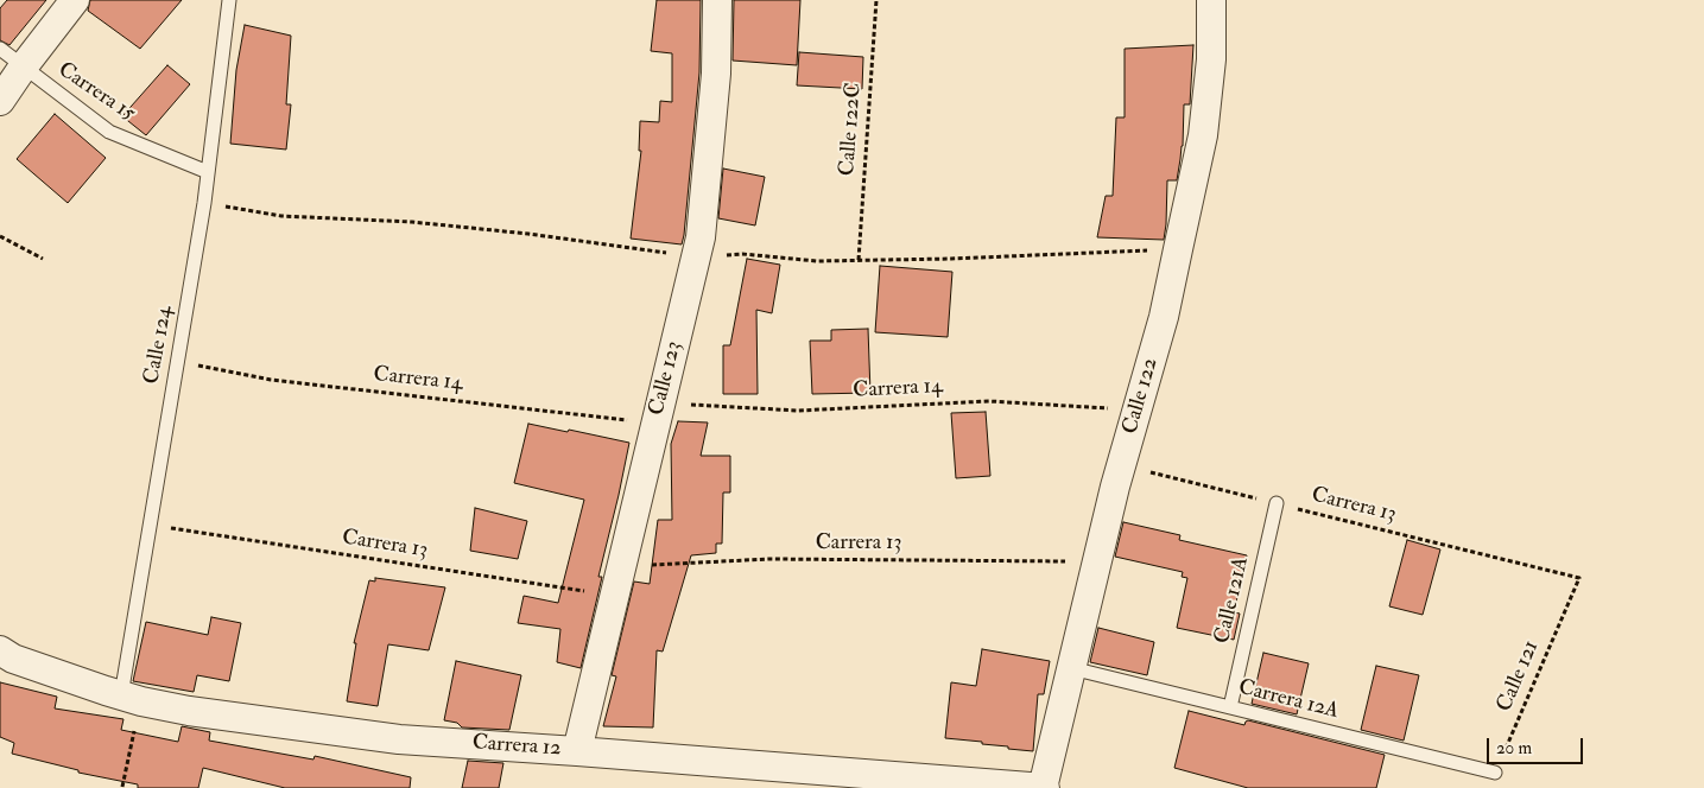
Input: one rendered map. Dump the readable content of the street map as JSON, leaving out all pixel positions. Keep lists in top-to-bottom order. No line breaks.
{"streets":{"street":["Calle 123","Calle 122","Carrera 12"],"lane":["Carrera 15","Calle 124","Calle 121A","Carrera 12A"],"path":["Calle 122C","Carrera 14","Carrera 13","Calle 121"]},"crossings":[["Carrera 15","Calle 124"],["Calle 124","Carrera 14"],["Calle 124","Carrera 13"],["Calle 124","Carrera 12"],["Calle 123","Carrera 14"],["Calle 123","Carrera 13"],["Calle 123","Carrera 12"],["Carrera 14","Calle 122"],["Calle 122","Carrera 13"],["Calle 122","Carrera 12A"],["Calle 122","Carrera 12"],["Carrera 13","Calle 121A"],["Carrera 13","Calle 121"],["Calle 121A","Carrera 12A"],["Calle 121","Carrera 12A"]],"scale_bar":"20 m"}
